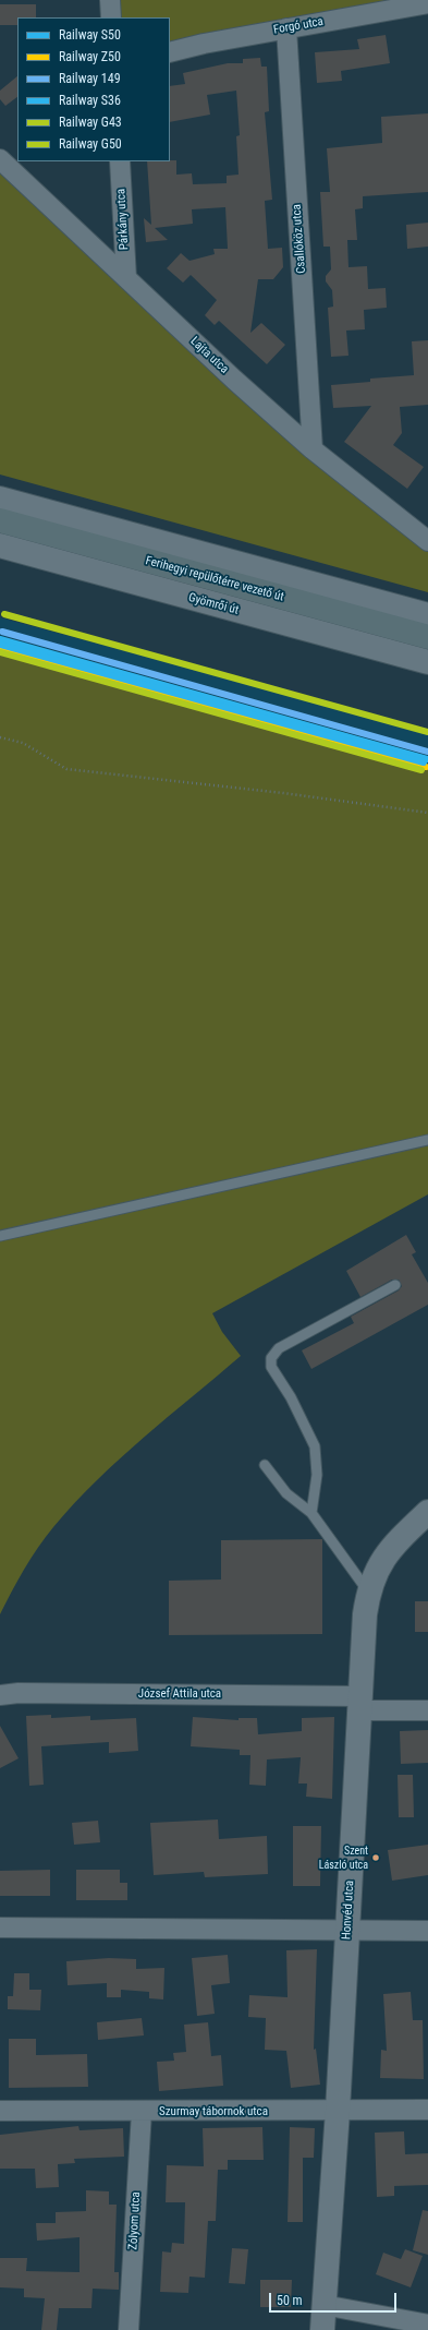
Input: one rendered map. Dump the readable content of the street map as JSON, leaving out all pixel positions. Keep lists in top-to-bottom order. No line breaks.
{"streets":{"main road":["Ferihegyi repülőtérre vezető út"],"street":["Forgó utca","Párkány utca","Csallóköz utca","Lajta utca","Gyömrői út","József Attila utca","Honvéd utca","Szurmay tábornok utca","Zólyom utca"]},"crossings":[["Forgó utca","Csallóköz utca"],["Párkány utca","Lajta utca"],["Csallóköz utca","Lajta utca"],["József Attila utca","Honvéd utca"],["Honvéd utca","Szurmay tábornok utca"],["Szurmay tábornok utca","Zólyom utca"]],"places":["Szent László utca"],"lines":["rail line G43","rail line 149","rail line S50","rail line S36","rail line Z50","rail line G50"],"legend":["Railway S50","Railway Z50","Railway 149","Railway S36","Railway G43","Railway G50"],"scale_bar":"50 m"}
